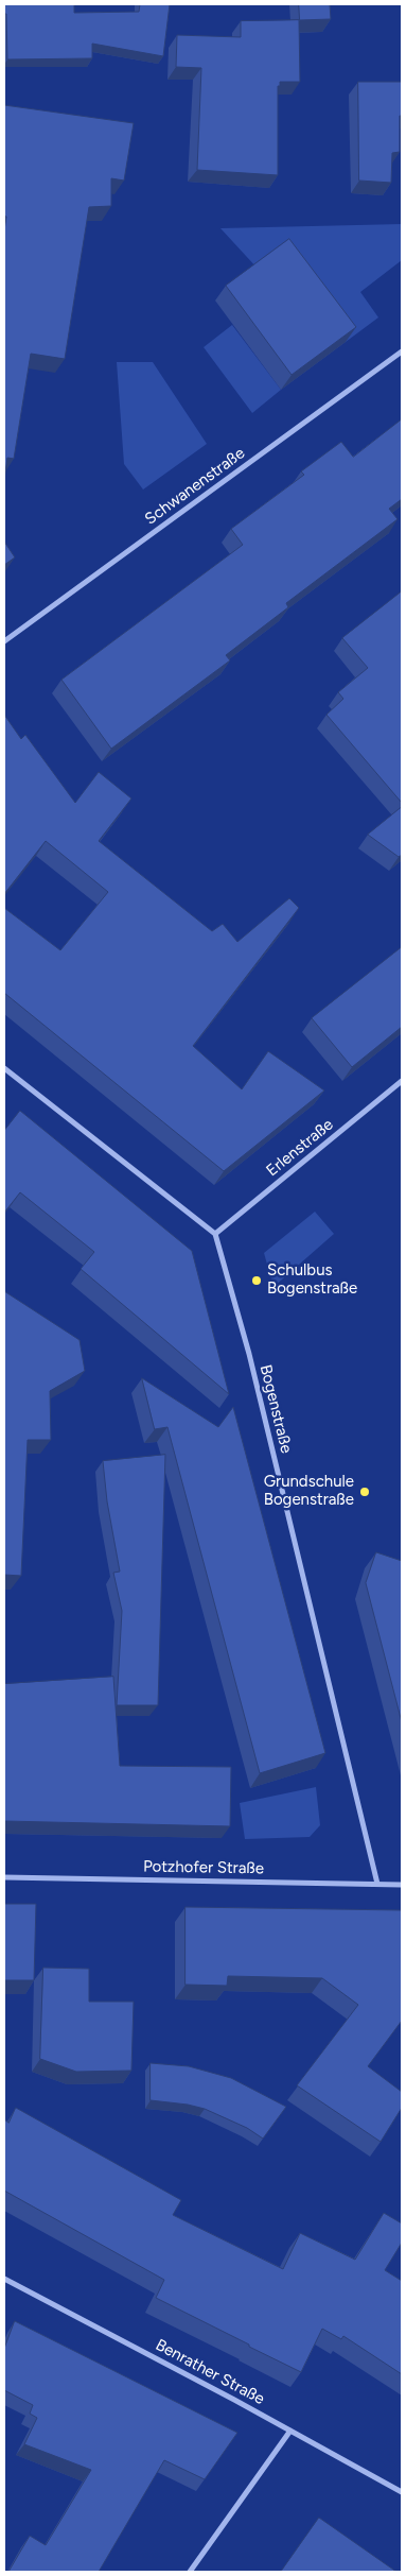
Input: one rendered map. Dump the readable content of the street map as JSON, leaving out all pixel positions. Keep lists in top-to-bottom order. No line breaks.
{"streets":{"street":["Schwanenstraße","Erlenstraße","Bogenstraße","Potzhofer Straße","Benrather Straße"]},"crossings":[["Erlenstraße","Bogenstraße"],["Bogenstraße","Potzhofer Straße"]],"places":["Schulbus Bogenstraße","Grundschule Bogenstraße"]}
